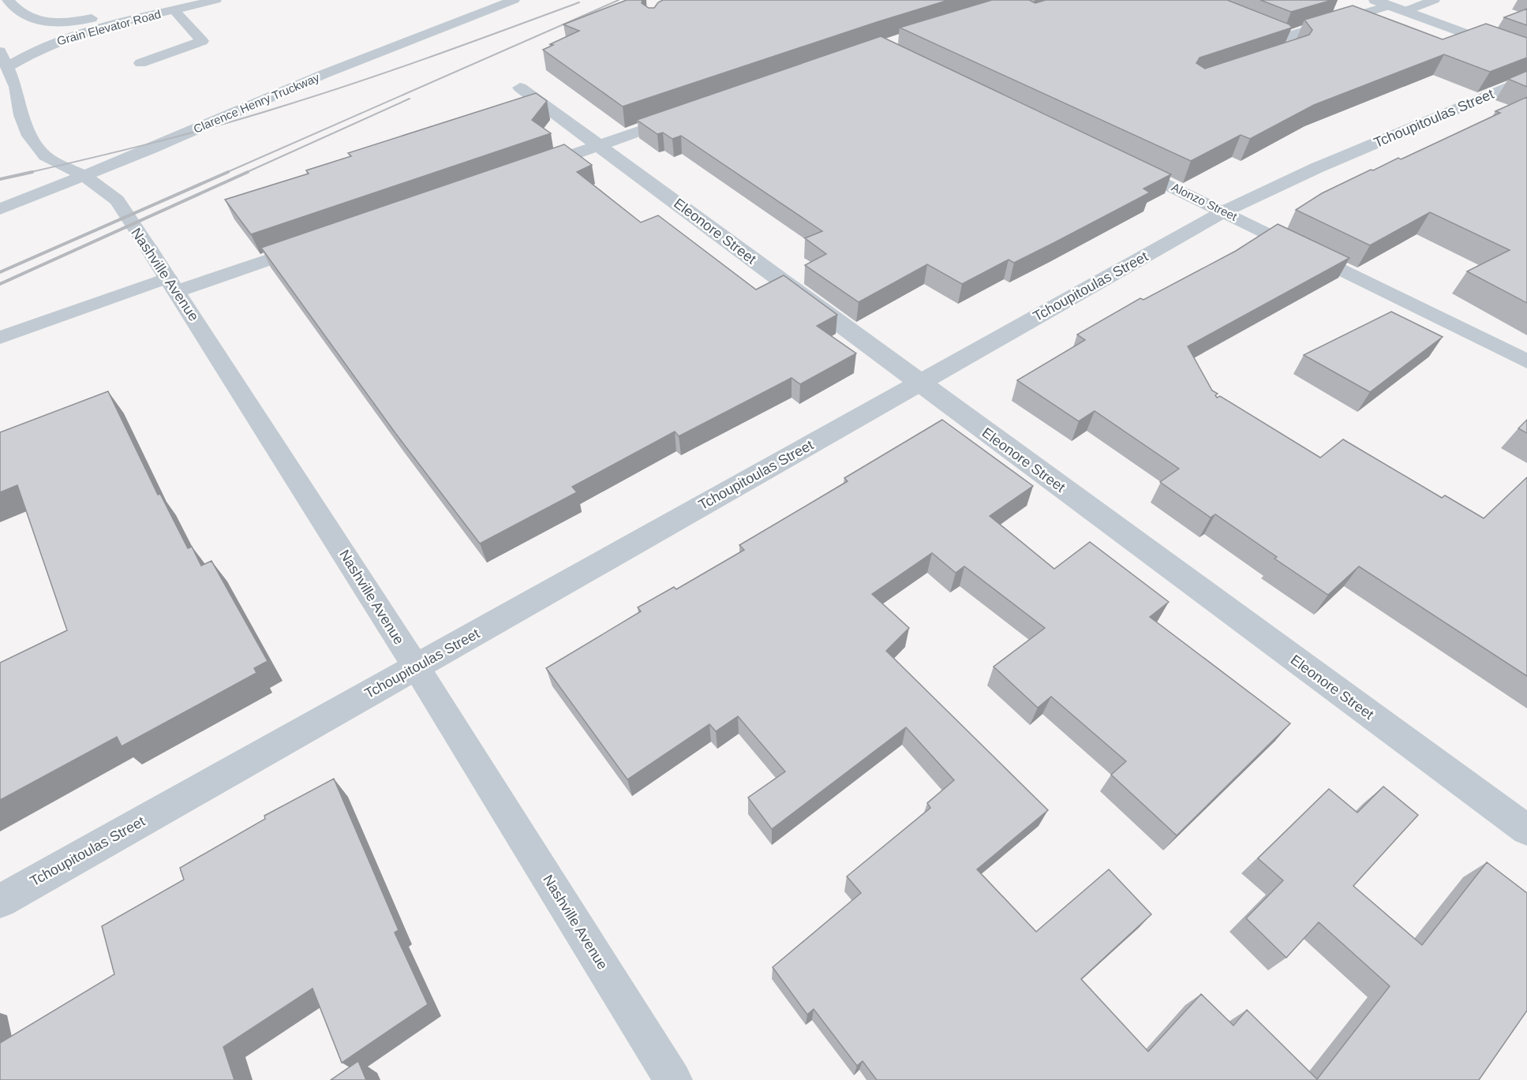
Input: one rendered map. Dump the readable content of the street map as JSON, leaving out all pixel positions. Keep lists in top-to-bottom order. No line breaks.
{"streets":{"street":["Tchoupitoulas Street","Alonzo Street","Eleonore Street","Nashville Avenue"],"lane":["Grain Elevator Road","Clarence Henry Truckway"]},"crossings":[["Clarence Henry Truckway","Nashville Avenue"],["Tchoupitoulas Street","Alonzo Street"],["Tchoupitoulas Street","Eleonore Street"],["Tchoupitoulas Street","Nashville Avenue"]]}
